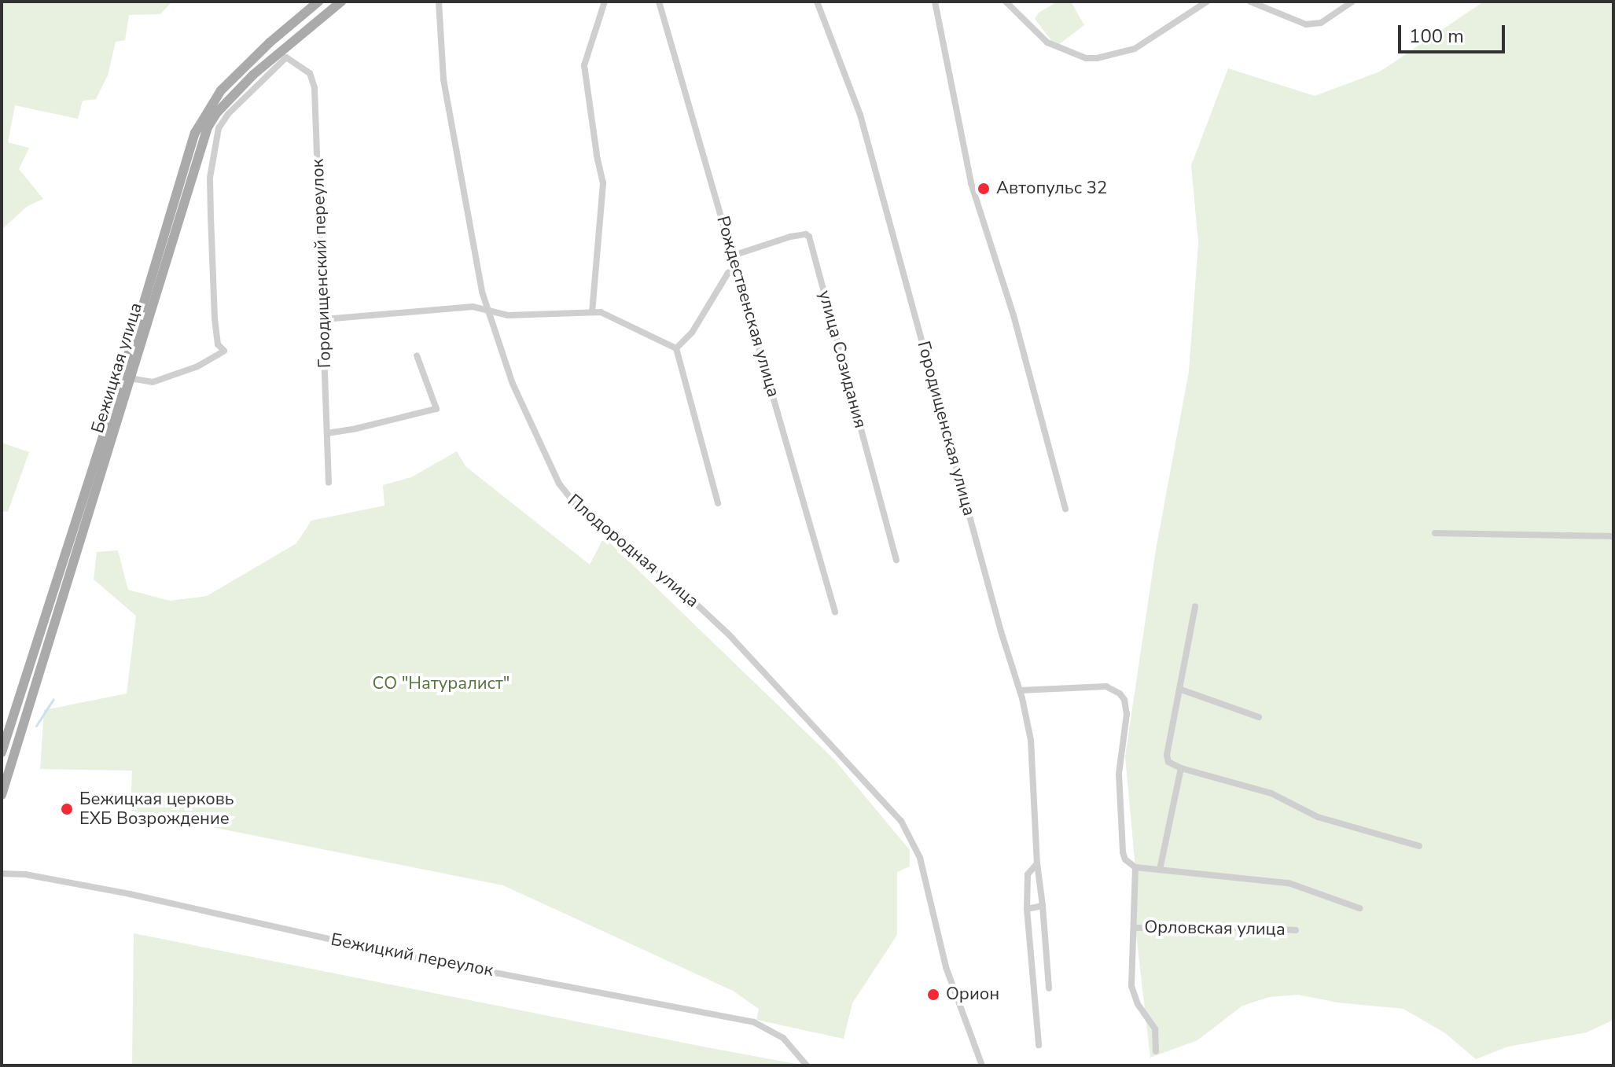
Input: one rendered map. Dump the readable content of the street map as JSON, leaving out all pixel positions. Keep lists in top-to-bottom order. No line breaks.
{"streets":{"main road":["Бежицкая улица"],"street":["Городищенский переулок","Рождественская улица","улица Созидания","Городищенская улица","Плодородная улица","Орловская улица","Бежицкий переулок"]},"crossings":[["Городищенский переулок","Бежицкая улица"],["Рождественская улица","улица Созидания"]],"parks":["СО \"Натуралист\""],"places":["Автопульс 32","Бежицкая церковь ЕХБ Возрождение","Орион"],"scale_bar":"100 m"}
